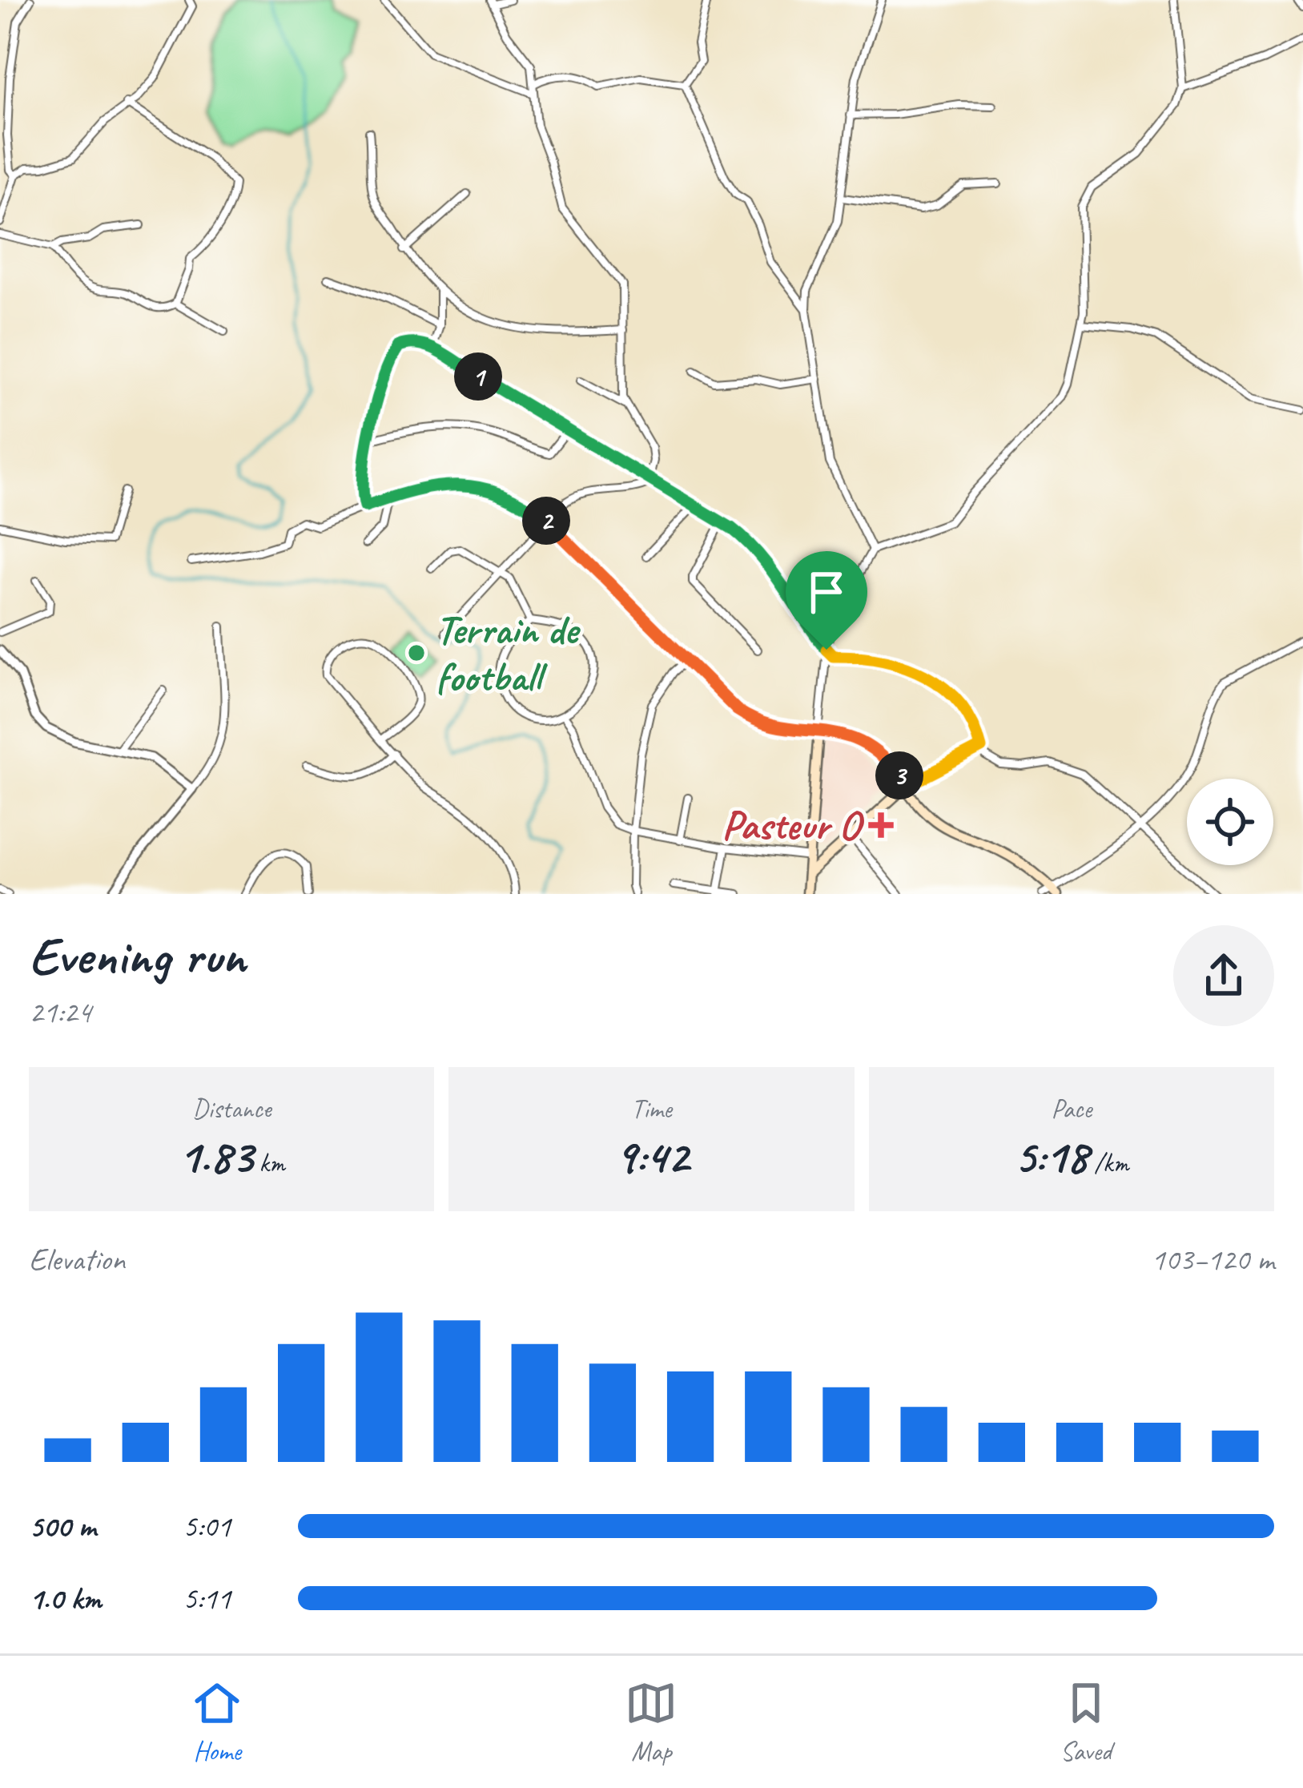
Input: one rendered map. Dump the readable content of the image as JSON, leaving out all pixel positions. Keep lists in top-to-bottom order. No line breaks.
{"places":{"other":["Terrain de football"],"health":["Pasteur O"]},"page":{"pins":["1","2","3"],"heading":["Evening run","21:24"],"stats":[["Distance","1.83 km"],["Time","9:42"],["Pace","5:18 /km"]],"chart":["Elevation","103–120 m"],"list":[{"name":"500 m","note":"5:01"},{"name":"1.0 km","note":"5:11"}],"tabs":["Home","Map","Saved"]}}
